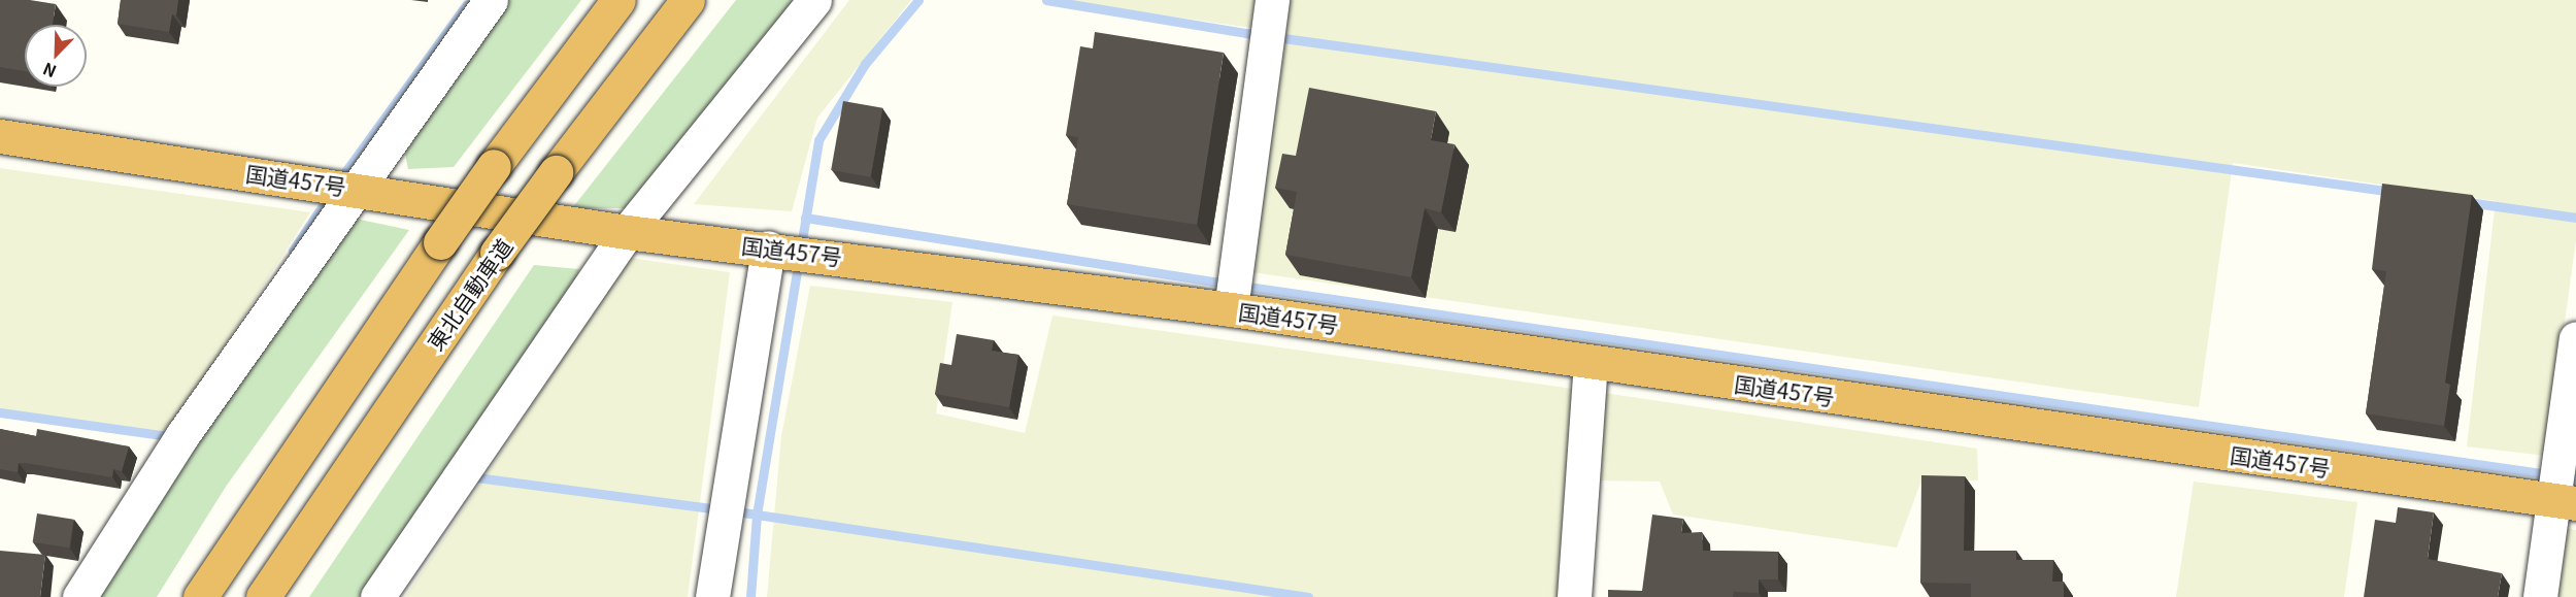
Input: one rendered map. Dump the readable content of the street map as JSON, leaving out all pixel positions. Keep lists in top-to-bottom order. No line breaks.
{"streets":{"highway":["国道457号","東北自動車道"]},"north":"bottom left"}
